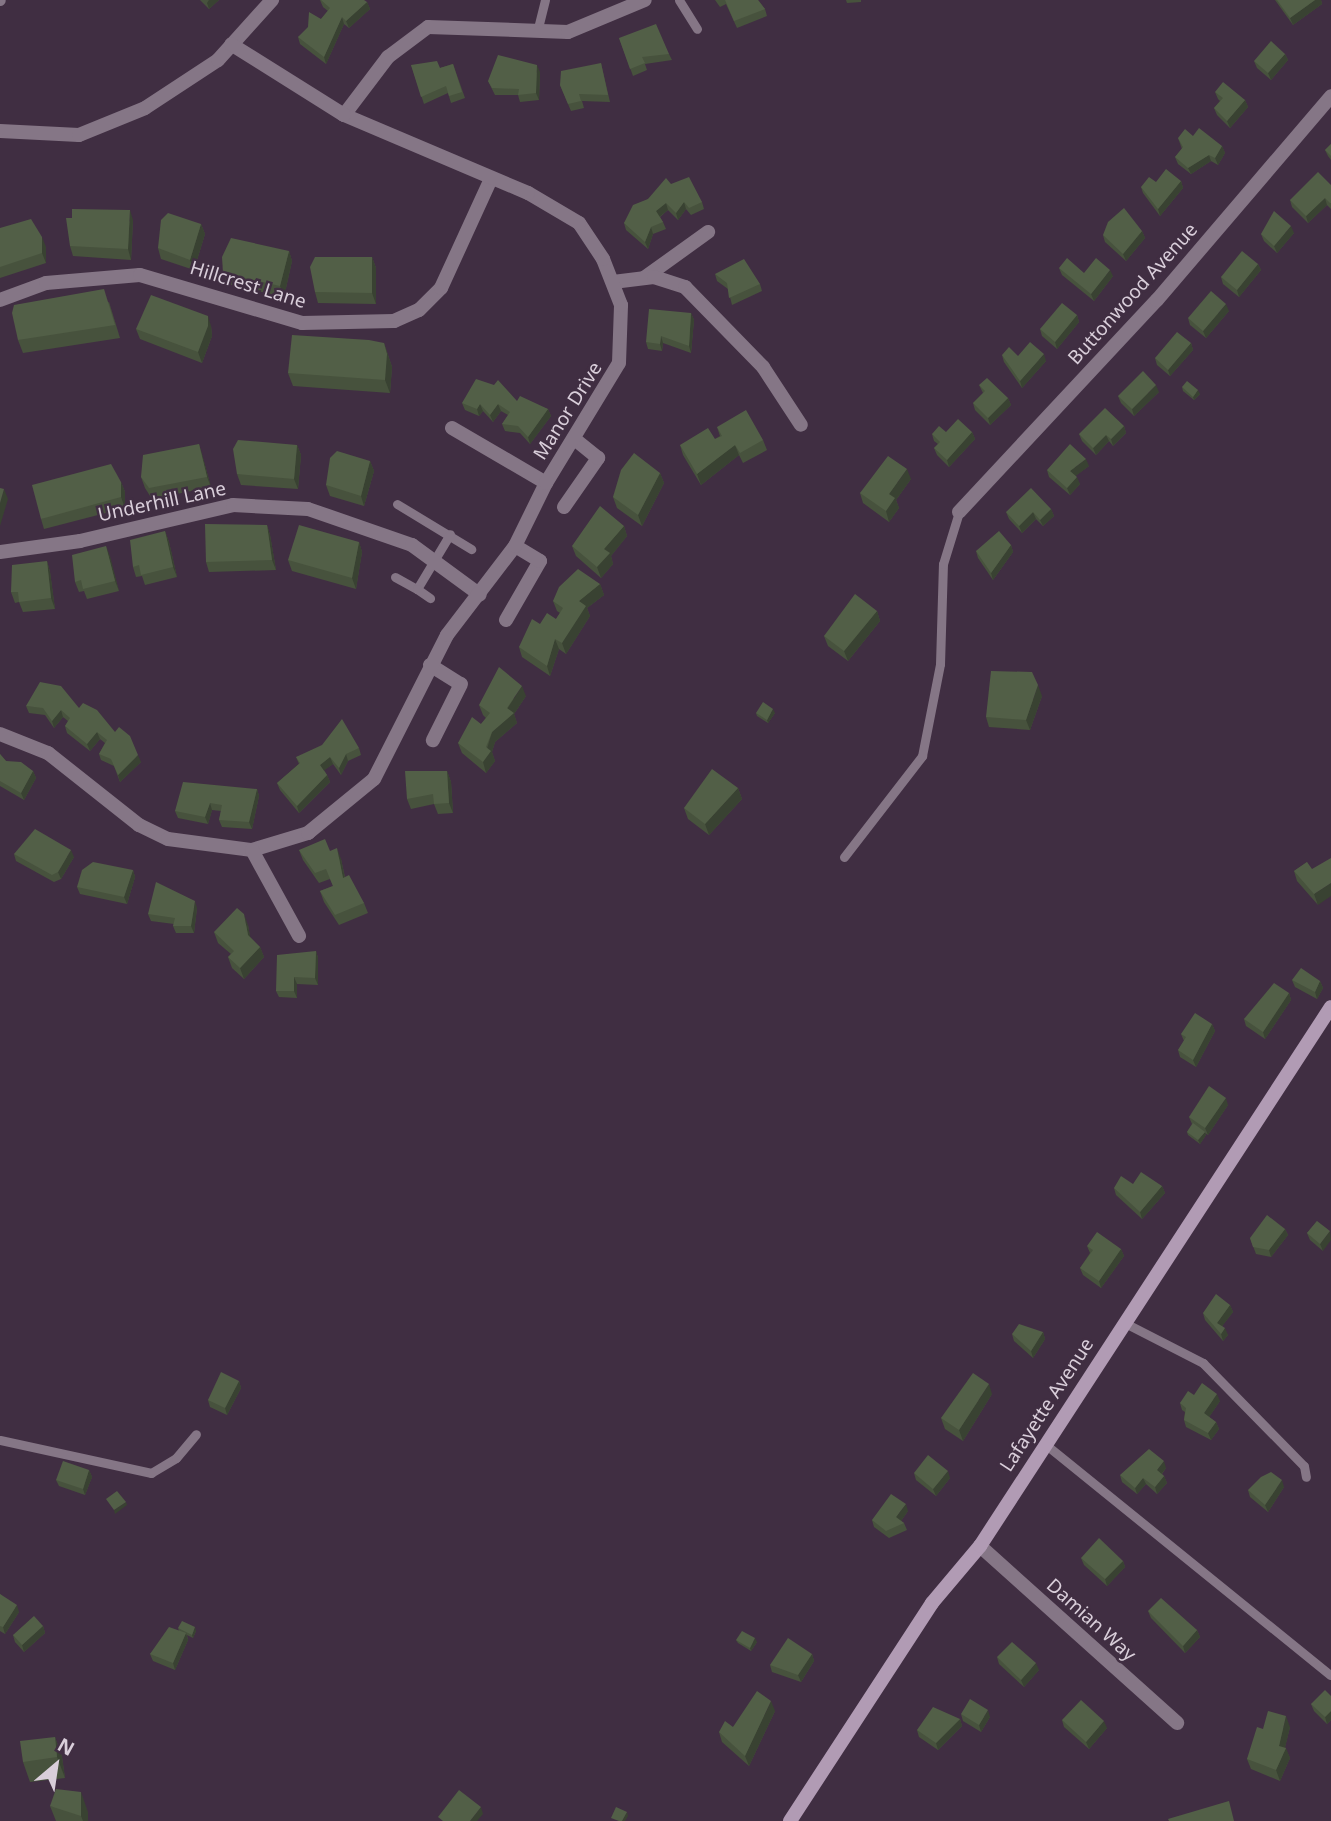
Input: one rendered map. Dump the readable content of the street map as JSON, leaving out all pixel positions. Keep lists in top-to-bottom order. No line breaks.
{"streets":{"street":["Hillcrest Lane","Buttonwood Avenue","Manor Drive","Underhill Lane","Lafayette Avenue","Damian Way"]},"crossings":[["Hillcrest Lane","Manor Drive"],["Manor Drive","Underhill Lane"],["Lafayette Avenue","Damian Way"]],"north":"top right"}
